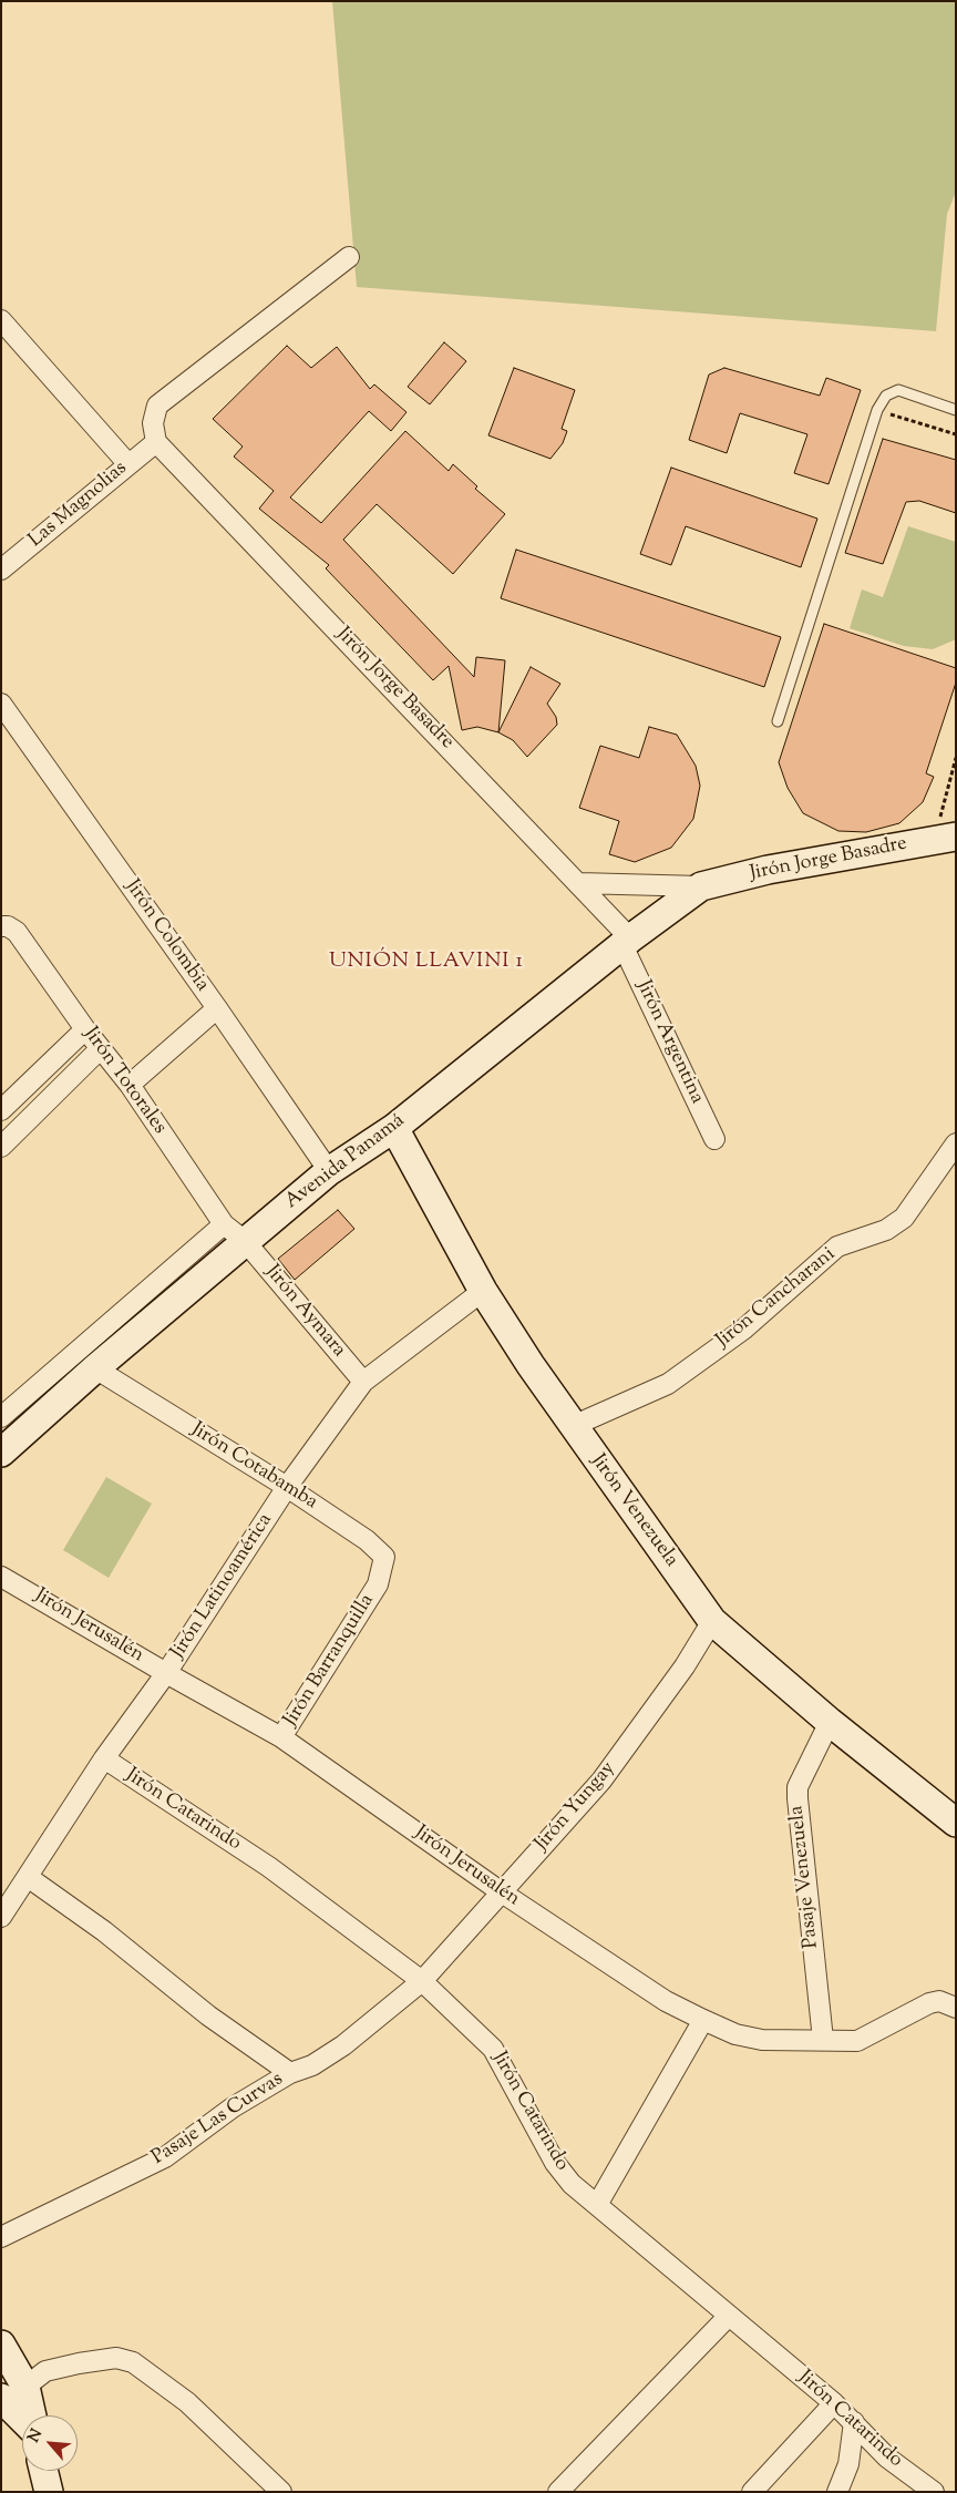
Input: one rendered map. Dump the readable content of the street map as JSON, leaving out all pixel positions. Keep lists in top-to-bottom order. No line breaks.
{"streets":{"street":["Las Magnolias","Jirón Jorge Basadre","Jirón Colombia","Jirón Argentina","Jirón Totorales","Avenida Panamá","Jirón Cancharani","Jirón Aymara","Jirón Cotabamba","Jirón Venezuela","Jirón Latinoamérica","Jirón Jerusalén","Jirón Barranquilla","Jirón Yungay","Jirón Catarindo","Pasaje Venezuela","Pasaje Las Curvas"]},"crossings":[["Las Magnolias","Jirón Jorge Basadre"],["Jirón Jorge Basadre","Jirón Argentina"],["Jirón Jorge Basadre","Avenida Panamá"],["Jirón Colombia","Avenida Panamá"],["Jirón Argentina","Avenida Panamá"],["Jirón Totorales","Avenida Panamá"],["Jirón Totorales","Jirón Aymara"],["Avenida Panamá","Jirón Aymara"],["Avenida Panamá","Jirón Cotabamba"],["Avenida Panamá","Jirón Venezuela"],["Jirón Cancharani","Jirón Venezuela"],["Jirón Aymara","Jirón Latinoamérica"],["Jirón Cotabamba","Jirón Latinoamérica"],["Jirón Cotabamba","Jirón Barranquilla"],["Jirón Venezuela","Jirón Latinoamérica"],["Jirón Venezuela","Jirón Yungay"],["Jirón Venezuela","Pasaje Venezuela"],["Jirón Latinoamérica","Jirón Jerusalén"],["Jirón Latinoamérica","Jirón Catarindo"],["Jirón Jerusalén","Jirón Barranquilla"],["Jirón Jerusalén","Jirón Yungay"],["Jirón Jerusalén","Pasaje Venezuela"],["Jirón Yungay","Jirón Catarindo"],["Jirón Yungay","Pasaje Las Curvas"],["Jirón Catarindo","Pasaje Las Curvas"]],"districts":["UNIÓN LLAVINI 1"],"north":"top left"}
